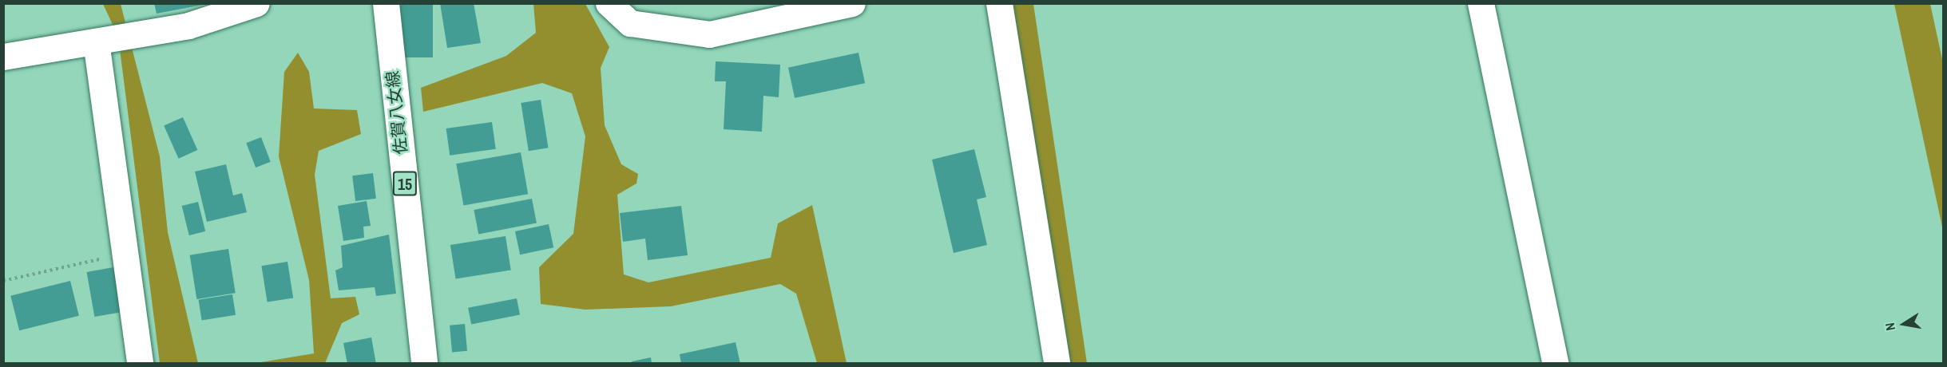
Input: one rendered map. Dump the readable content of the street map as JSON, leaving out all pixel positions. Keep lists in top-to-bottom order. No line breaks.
{"streets":{"street":["佐賀八女線","15"]},"north":"left"}
